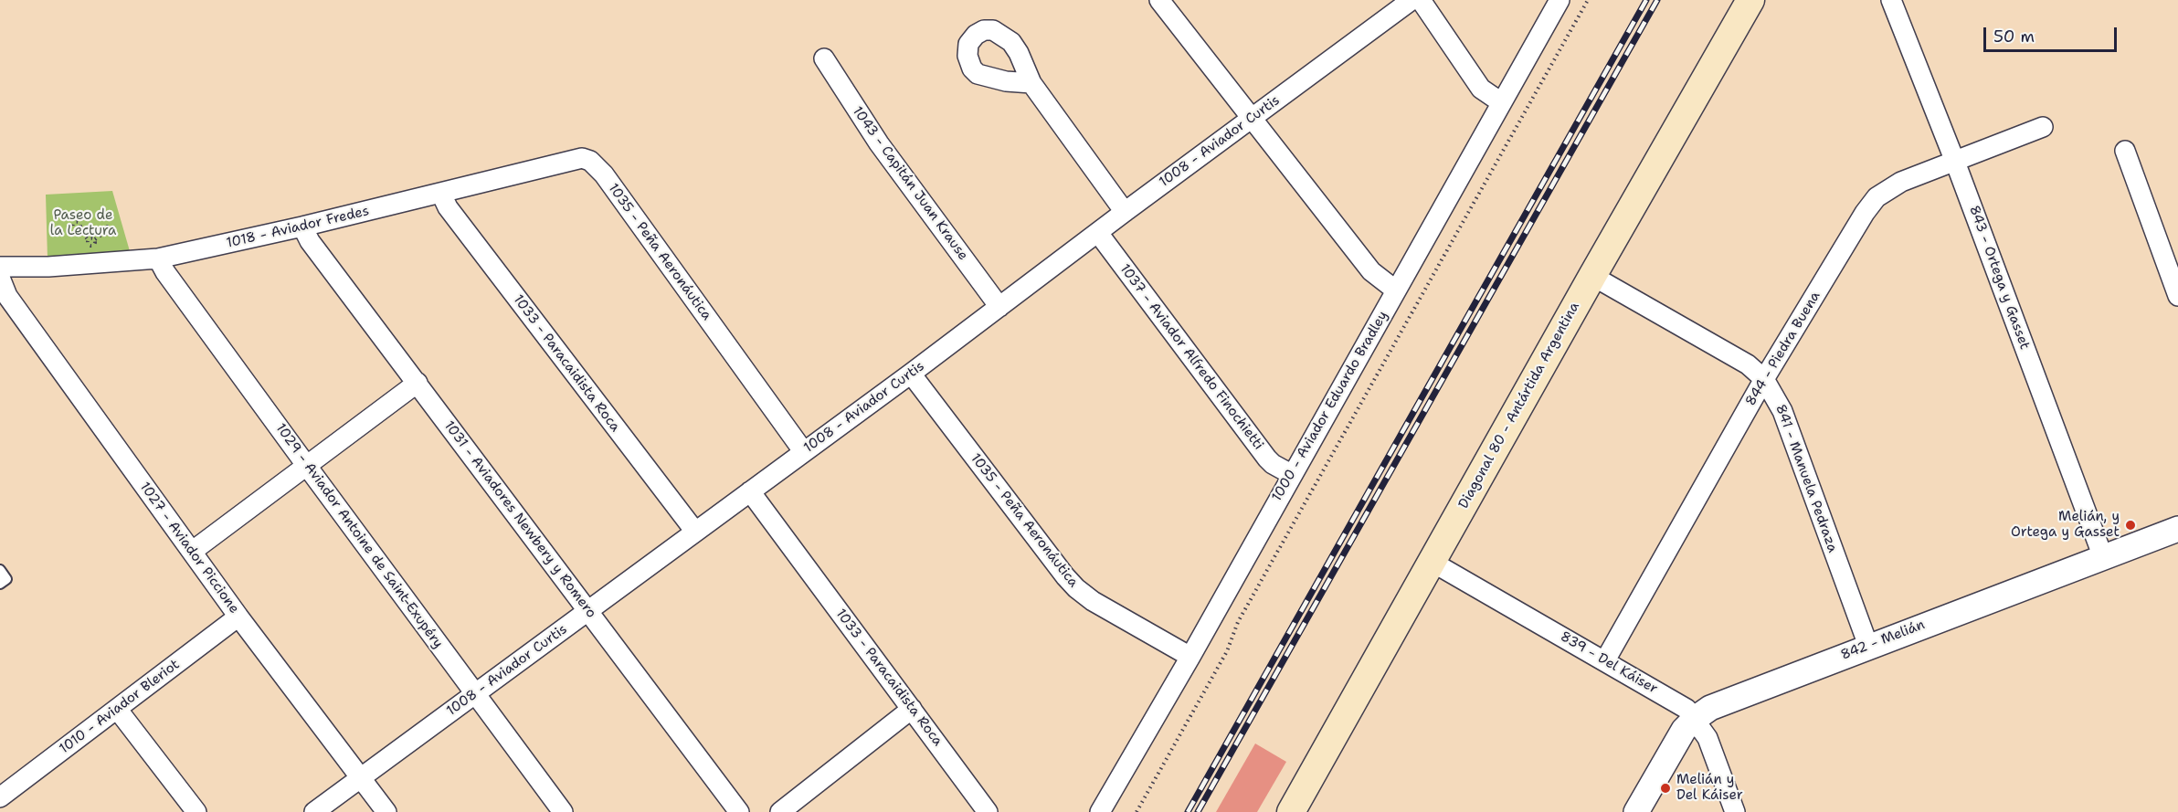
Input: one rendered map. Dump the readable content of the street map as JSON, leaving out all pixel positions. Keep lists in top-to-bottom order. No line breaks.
{"streets":{"main road":["Diagonal 80 - Antártida Argentina"],"street":["1008 - Aviador Curtis","1043 - Capitán Juan Krause","1018 - Aviador Fredes","1035 - Peña Aeronáutica","843 - Ortega y Gasset","844 - Piedra Buena","1037 - Aviador Alfredo Finochietti","1033 - Paracaidista Roca","1000 - Aviador Eduardo Bradley","841 - Manuela Pedraza","1031 - Aviadores Newbery y Romero","1029 - Aviador Antoine de Saint-Exupéry","1027 - Aviador Piccione","842 - Melián","839 - Del Káiser","1010 - Aviador Bleriot"]},"crossings":[["1008 - Aviador Curtis","1043 - Capitán Juan Krause"],["1008 - Aviador Curtis","1035 - Peña Aeronáutica"],["1008 - Aviador Curtis","1037 - Aviador Alfredo Finochietti"],["1008 - Aviador Curtis","1033 - Paracaidista Roca"],["1008 - Aviador Curtis","1031 - Aviadores Newbery y Romero"],["1008 - Aviador Curtis","1029 - Aviador Antoine de Saint-Exupéry"],["1008 - Aviador Curtis","1027 - Aviador Piccione"],["1018 - Aviador Fredes","1035 - Peña Aeronáutica"],["1018 - Aviador Fredes","1033 - Paracaidista Roca"],["1018 - Aviador Fredes","1031 - Aviadores Newbery y Romero"],["1018 - Aviador Fredes","1029 - Aviador Antoine de Saint-Exupéry"],["1035 - Peña Aeronáutica","1000 - Aviador Eduardo Bradley"],["843 - Ortega y Gasset","844 - Piedra Buena"],["843 - Ortega y Gasset","842 - Melián"],["844 - Piedra Buena","841 - Manuela Pedraza"],["844 - Piedra Buena","839 - Del Káiser"],["1037 - Aviador Alfredo Finochietti","1000 - Aviador Eduardo Bradley"],["Diagonal 80 - Antártida Argentina","841 - Manuela Pedraza"],["Diagonal 80 - Antártida Argentina","839 - Del Káiser"],["841 - Manuela Pedraza","842 - Melián"],["1027 - Aviador Piccione","1010 - Aviador Bleriot"],["842 - Melián","839 - Del Káiser"]],"parks":["Paseo de la Lectura"],"places":["Melián, y Ortega y Gasset","Melián y Del Káiser"],"scale_bar":"50 m"}
